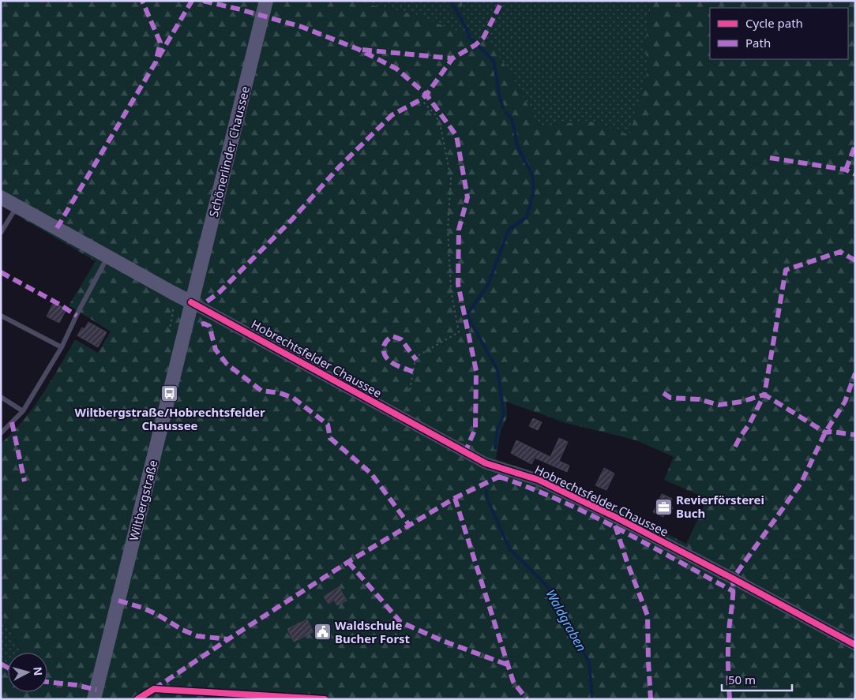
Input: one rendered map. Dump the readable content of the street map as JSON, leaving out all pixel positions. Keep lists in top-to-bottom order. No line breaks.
{"streets":{"main road":["Schönerlinder Chaussee","Hobrechtsfelder Chaussee","Wiltbergstraße"]},"crossings":[["Schönerlinder Chaussee","Hobrechtsfelder Chaussee"],["Schönerlinder Chaussee","Wiltbergstraße"],["Hobrechtsfelder Chaussee","Wiltbergstraße"]],"water":["Waldgraben"],"places":{"bus stop":["Wiltbergstraße/Hobrechtsfelder Chaussee"],"office":["Revierförsterei Buch"],"public building":["Waldschule Bucher Forst"]},"legend":["Cycle path","Path"],"scale_bar":"50 m","north":"right"}
